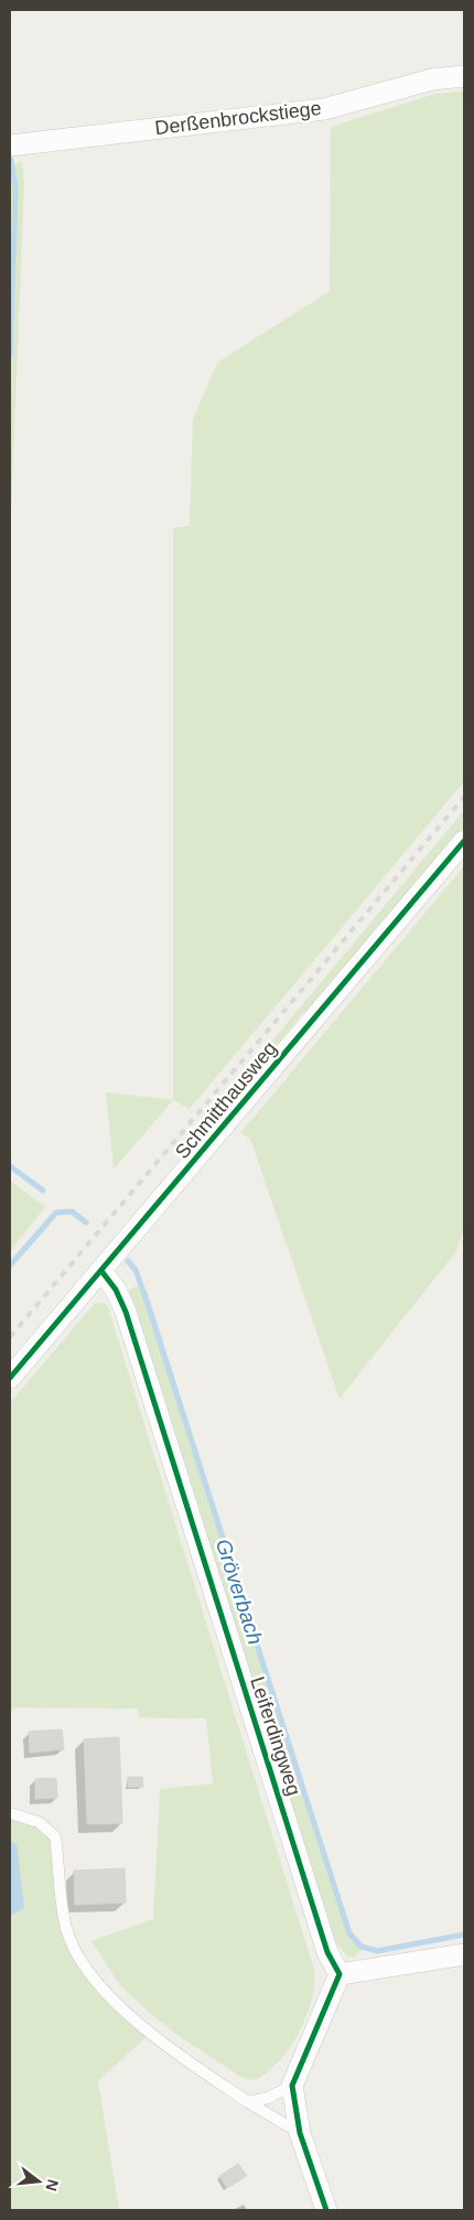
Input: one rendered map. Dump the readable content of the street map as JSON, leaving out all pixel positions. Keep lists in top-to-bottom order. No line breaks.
{"streets":{"street":["Derßenbrockstiege","Schmitthausweg","Leiferdingweg"]},"crossings":[["Schmitthausweg","Leiferdingweg"]],"water":["Gröverbach"],"north":"right"}
